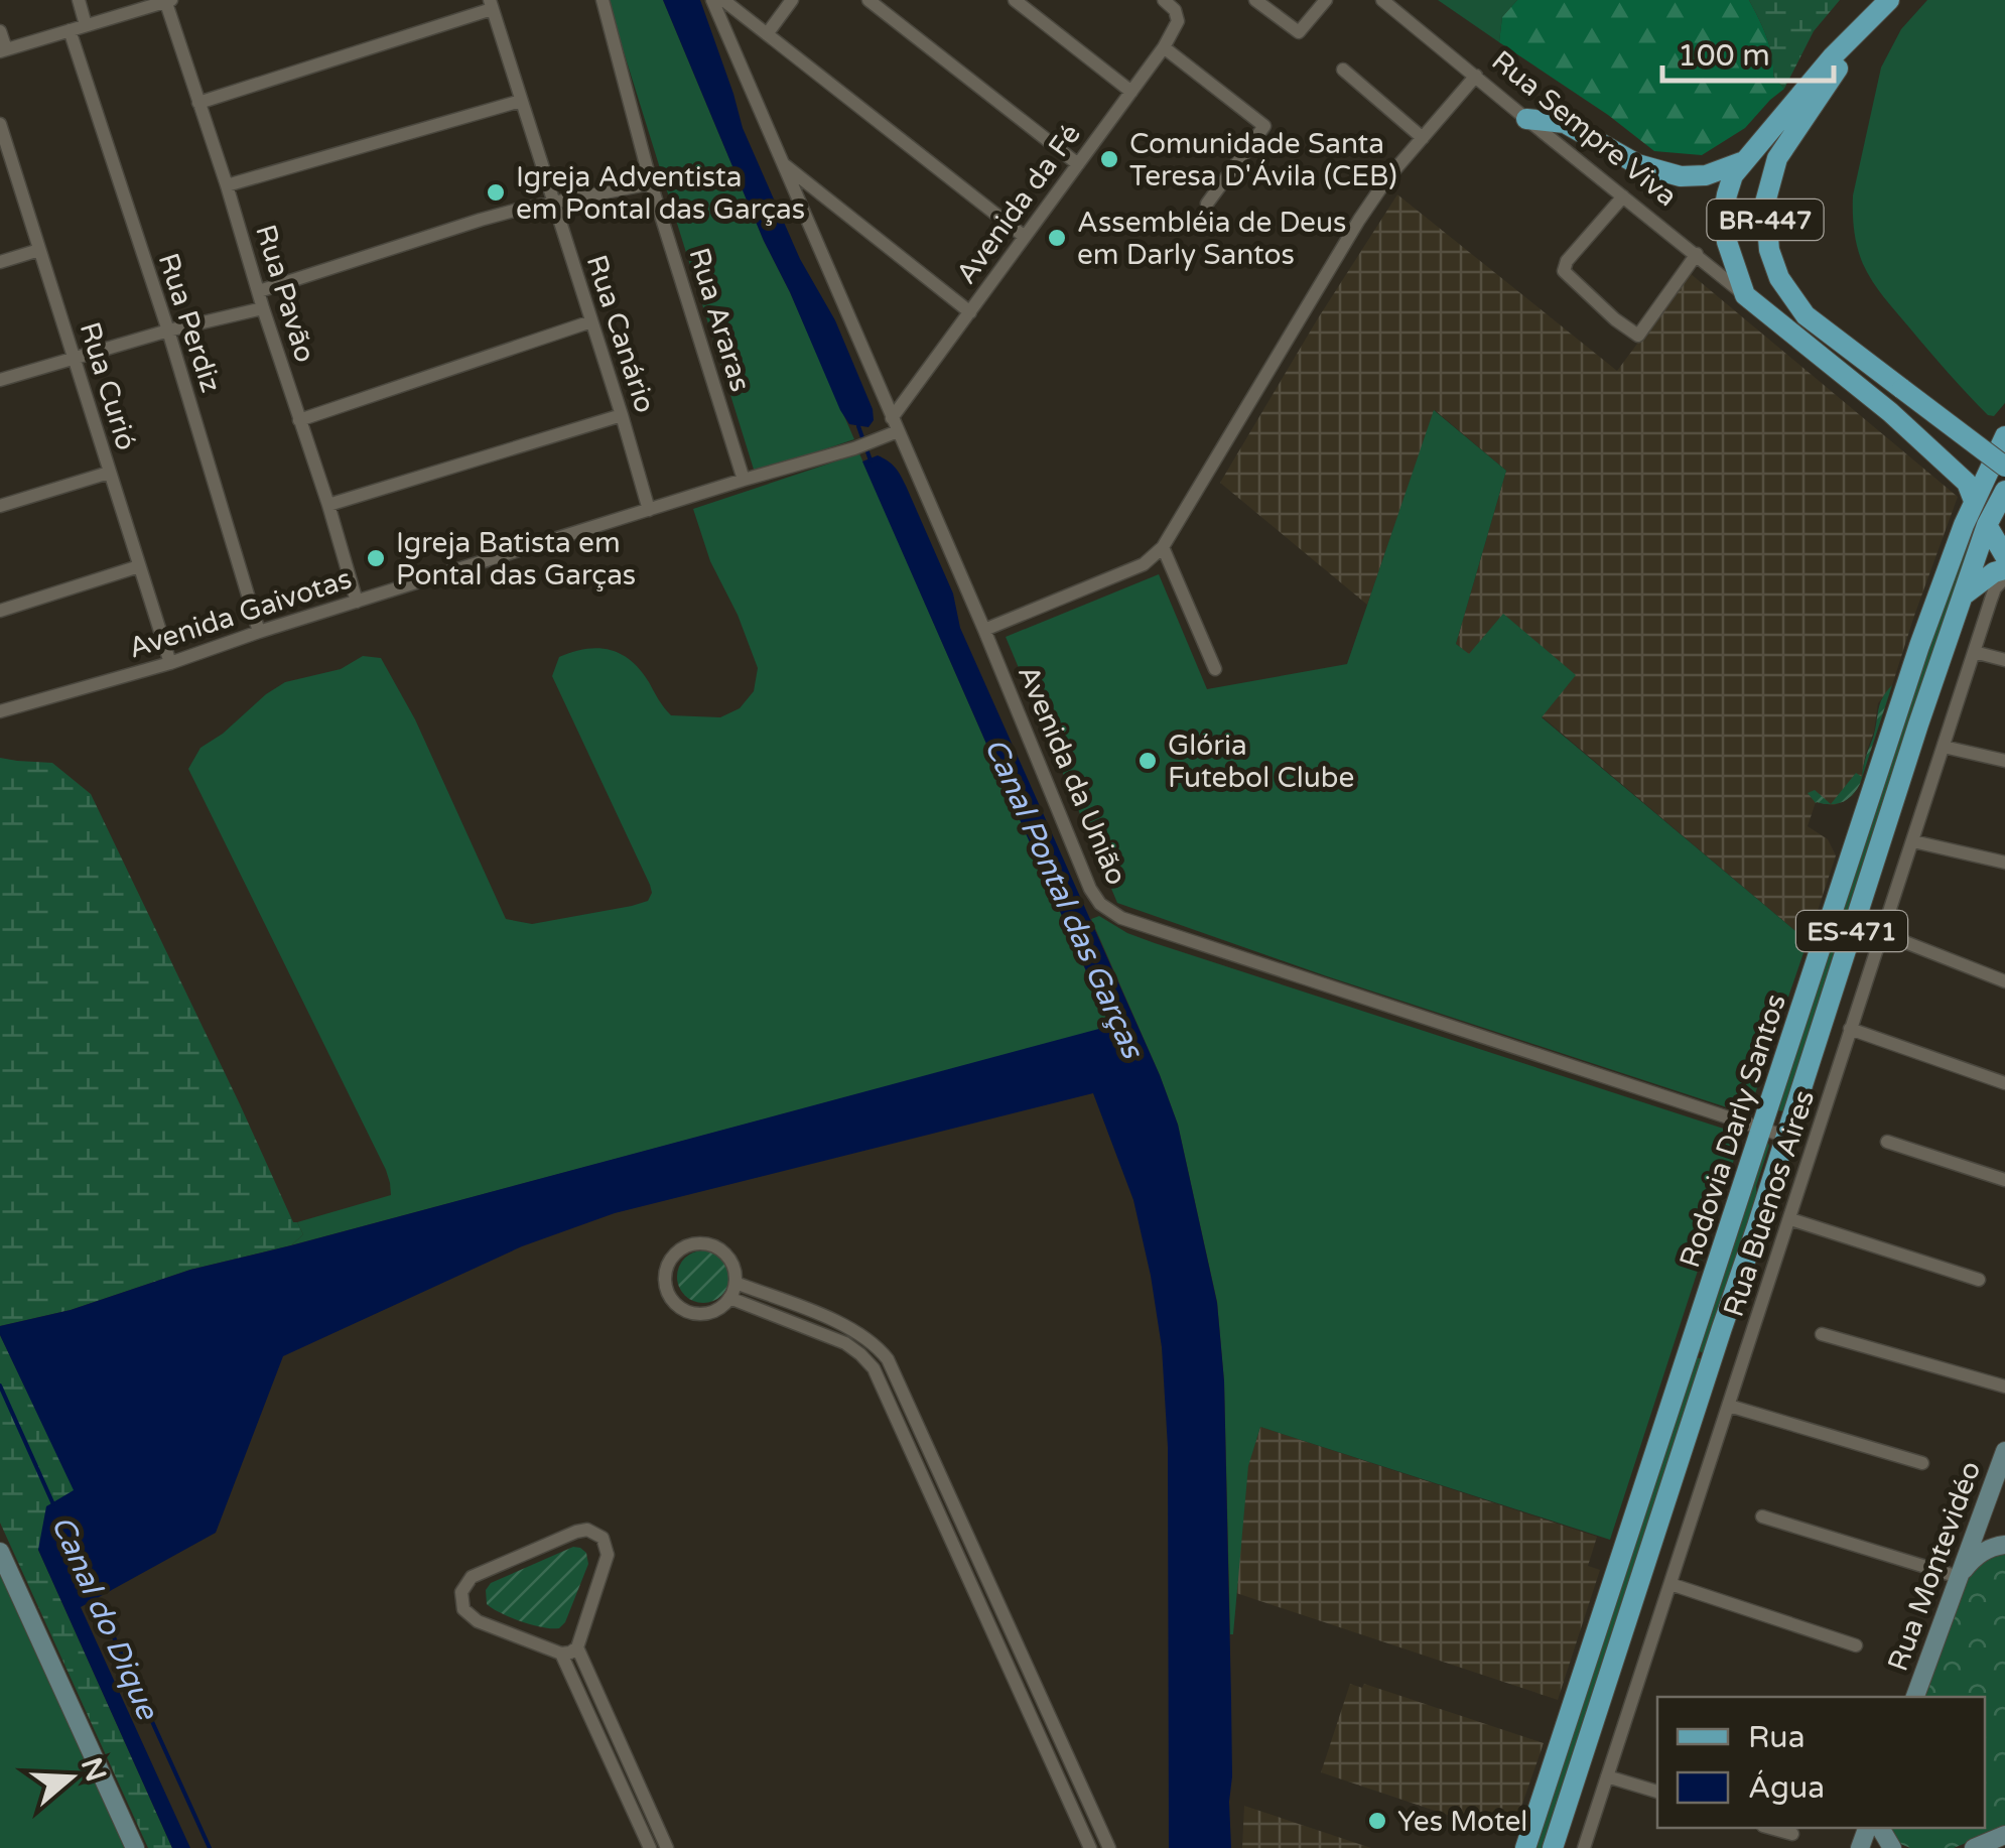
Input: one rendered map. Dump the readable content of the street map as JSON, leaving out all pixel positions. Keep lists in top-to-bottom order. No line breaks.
{"streets":{"main road":["Rua Sempre Viva","BR-447","ES-471","Rodovia Darly Santos"],"street":["Avenida da Fé","Rua Pavão","Rua Araras","Rua Perdiz","Rua Canário","Rua Curió","Avenida Gaivotas","Avenida da União","Rua Buenos Aires","Rua Montevidéo"]},"crossings":[["Rua Sempre Viva","BR-447"],["Rua Sempre Viva","Rodovia Darly Santos"],["Avenida da Fé","Avenida Gaivotas"],["Avenida da Fé","Avenida da União"],["Rua Pavão","Avenida Gaivotas"],["Rua Araras","Avenida Gaivotas"],["Rua Perdiz","Avenida Gaivotas"],["Rua Canário","Avenida Gaivotas"],["Rua Curió","Avenida Gaivotas"],["Avenida Gaivotas","Avenida da União"],["Avenida da União","Rodovia Darly Santos"]],"water":["Canal Pontal das Garças","Canal do Dique"],"places":["Comunidade Santa Teresa D'Ávila (CEB)","Igreja Adventista em Pontal das Garças","Assembléia de Deus em Darly Santos","Igreja Batista em Pontal das Garças","Glória Futebol Clube","Yes Motel"],"legend":["Rua","Água"],"scale_bar":"100 m","north":"right"}
